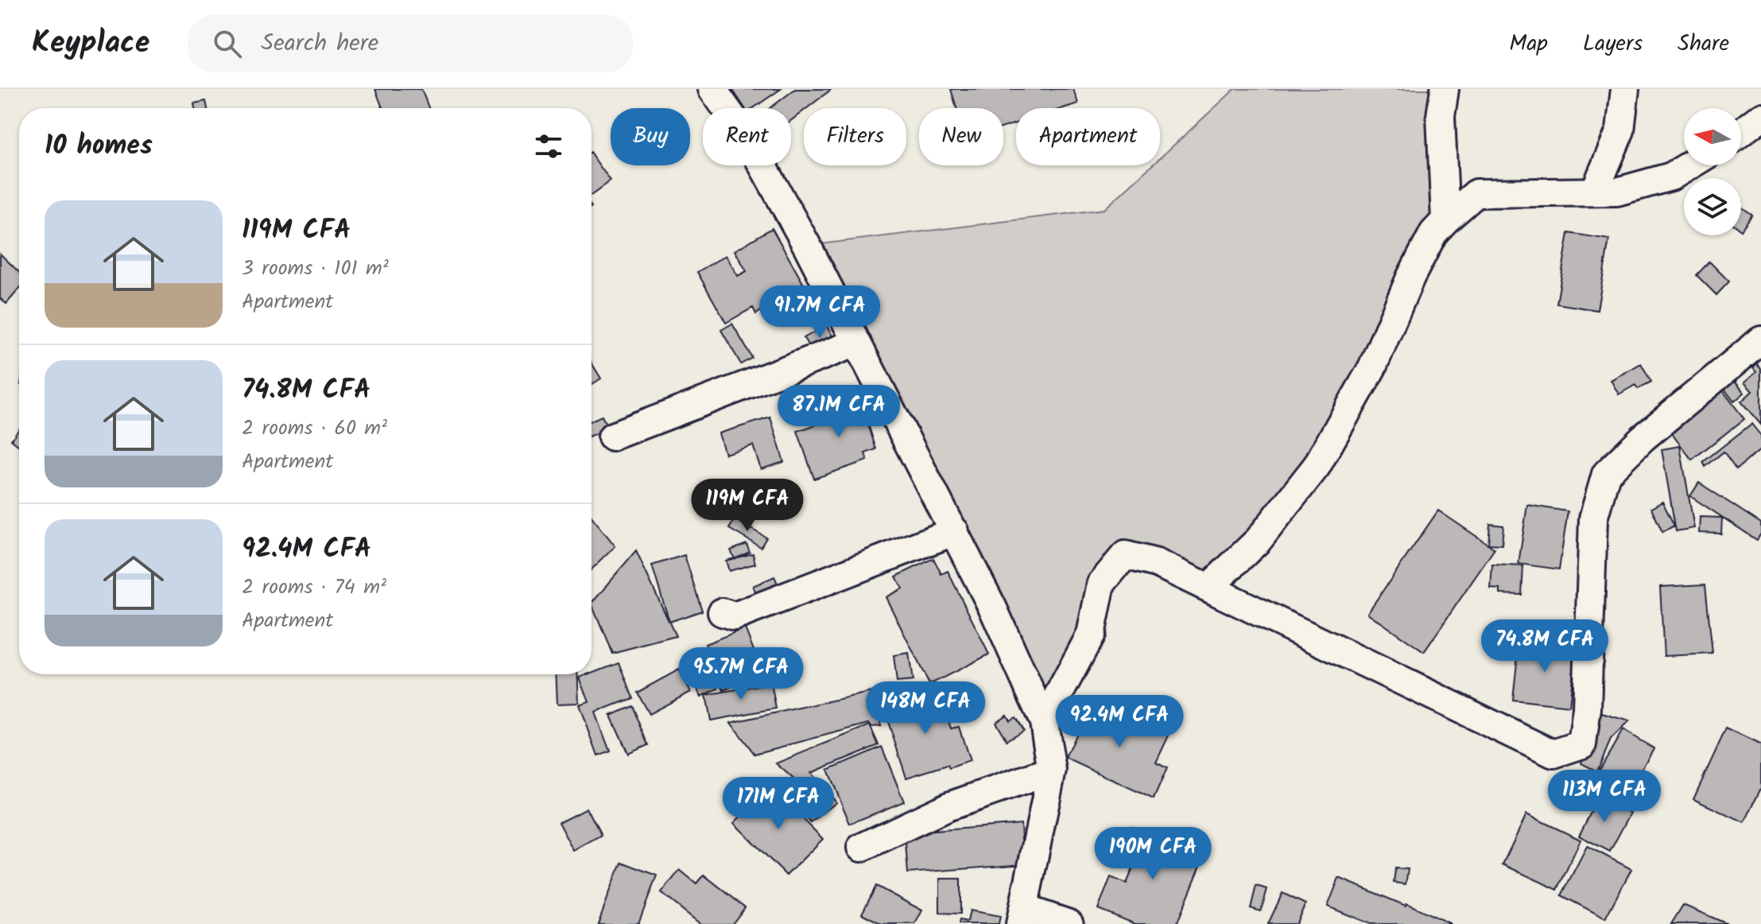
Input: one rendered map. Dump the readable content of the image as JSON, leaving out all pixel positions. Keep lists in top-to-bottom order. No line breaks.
{"north":"left","page":{"header":"Keyplace","search":"Search here","nav":["Map","Layers","Share"],"chip":["Buy","Rent","Filters","New","Apartment"],"heading":"10 homes","list":[{"name":"119M CFA","note":"3 rooms · 101 m² · Apartment"},{"name":"74.8M CFA","note":"2 rooms · 60 m² · Apartment"},{"name":"92.4M CFA","note":"2 rooms · 74 m² · Apartment"}],"price":["91.7M CFA","87.1M CFA","119M CFA","74.8M CFA","95.7M CFA","148M CFA","92.4M CFA","113M CFA","171M CFA","190M CFA"]}}
